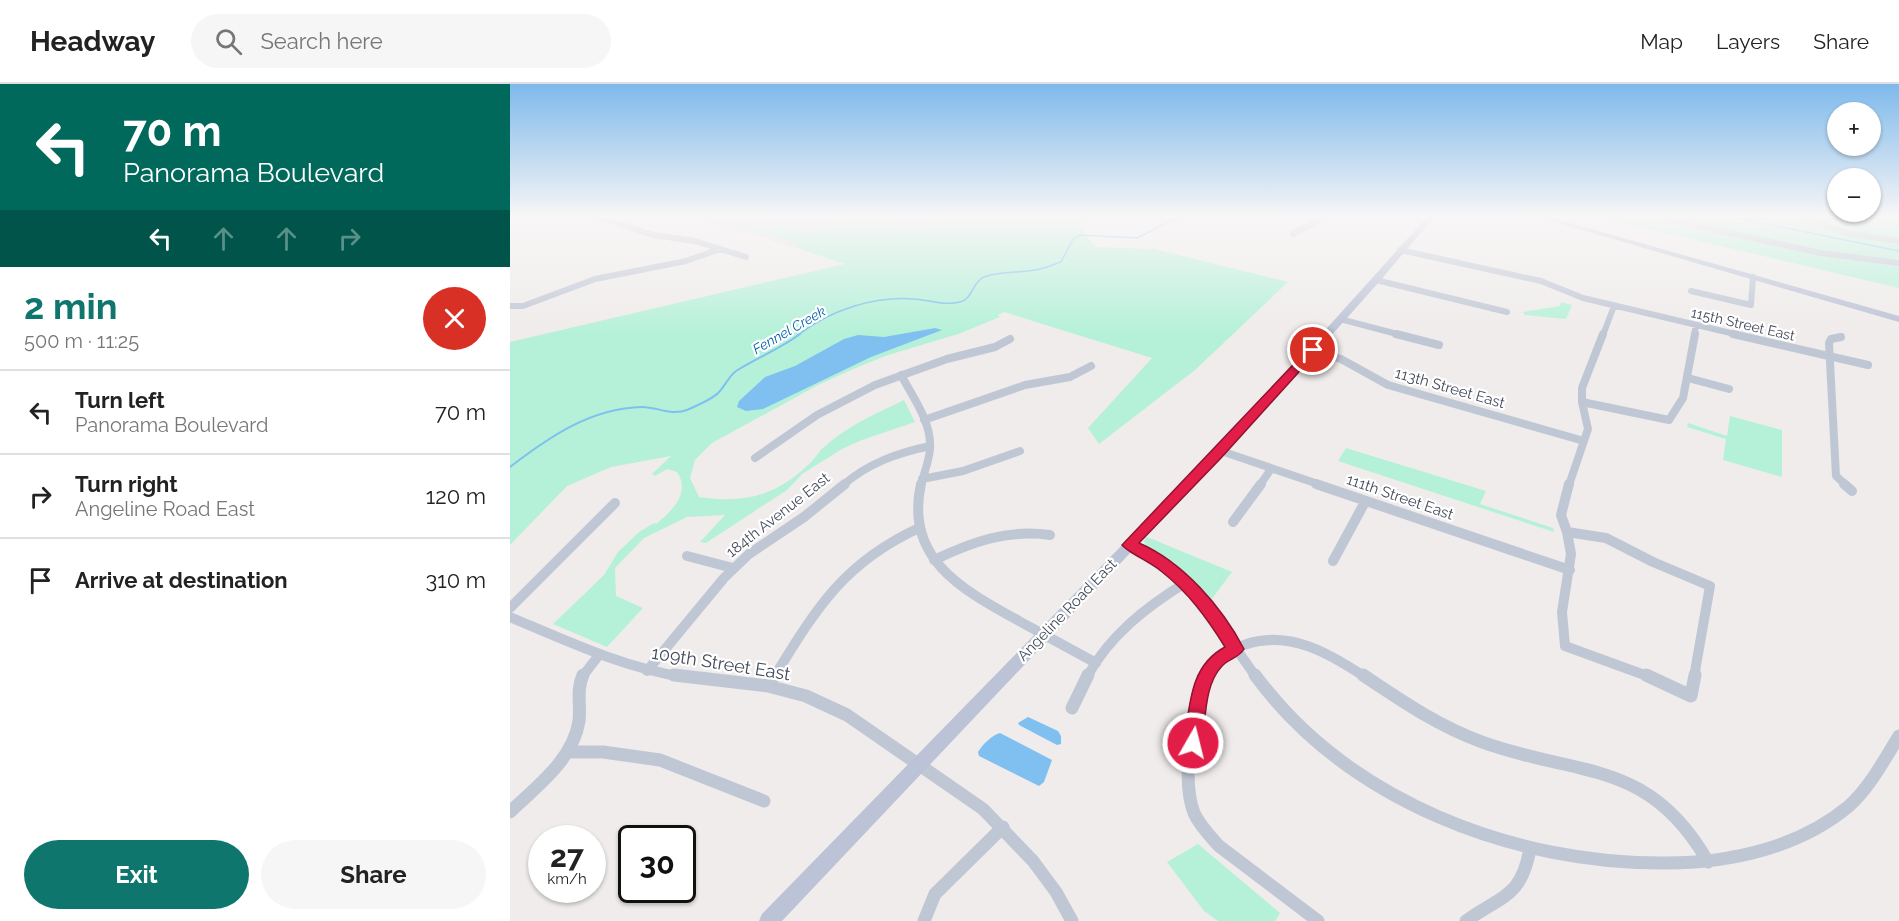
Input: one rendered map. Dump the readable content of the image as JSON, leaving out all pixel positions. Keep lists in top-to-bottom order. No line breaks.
{"streets":{"street":["115th Street East","113th Street East","111th Street East","184th Avenue East","Angeline Road East","109th Street East"]},"crossings":[["113th Street East","Angeline Road East"],["111th Street East","Angeline Road East"],["184th Avenue East","109th Street East"],["Angeline Road East","109th Street East"]],"water":["Fennel Creek"],"page":{"header":"Headway","search":"Search here","nav":["Map","Layers","Share"],"turn":["70 m","Panorama Boulevard"],"map_buttons":["+","−"],"heading":["2 min","500 m · 11:25"],"list":[{"name":"Turn left","note":"Panorama Boulevard","value":"70 m"},{"name":"Turn right","note":"Angeline Road East","value":"120 m"},{"name":"Arrive at destination","value":"310 m"}],"speed":"27 km/h","limit":"30","buttons":["Exit","Share"]}}
